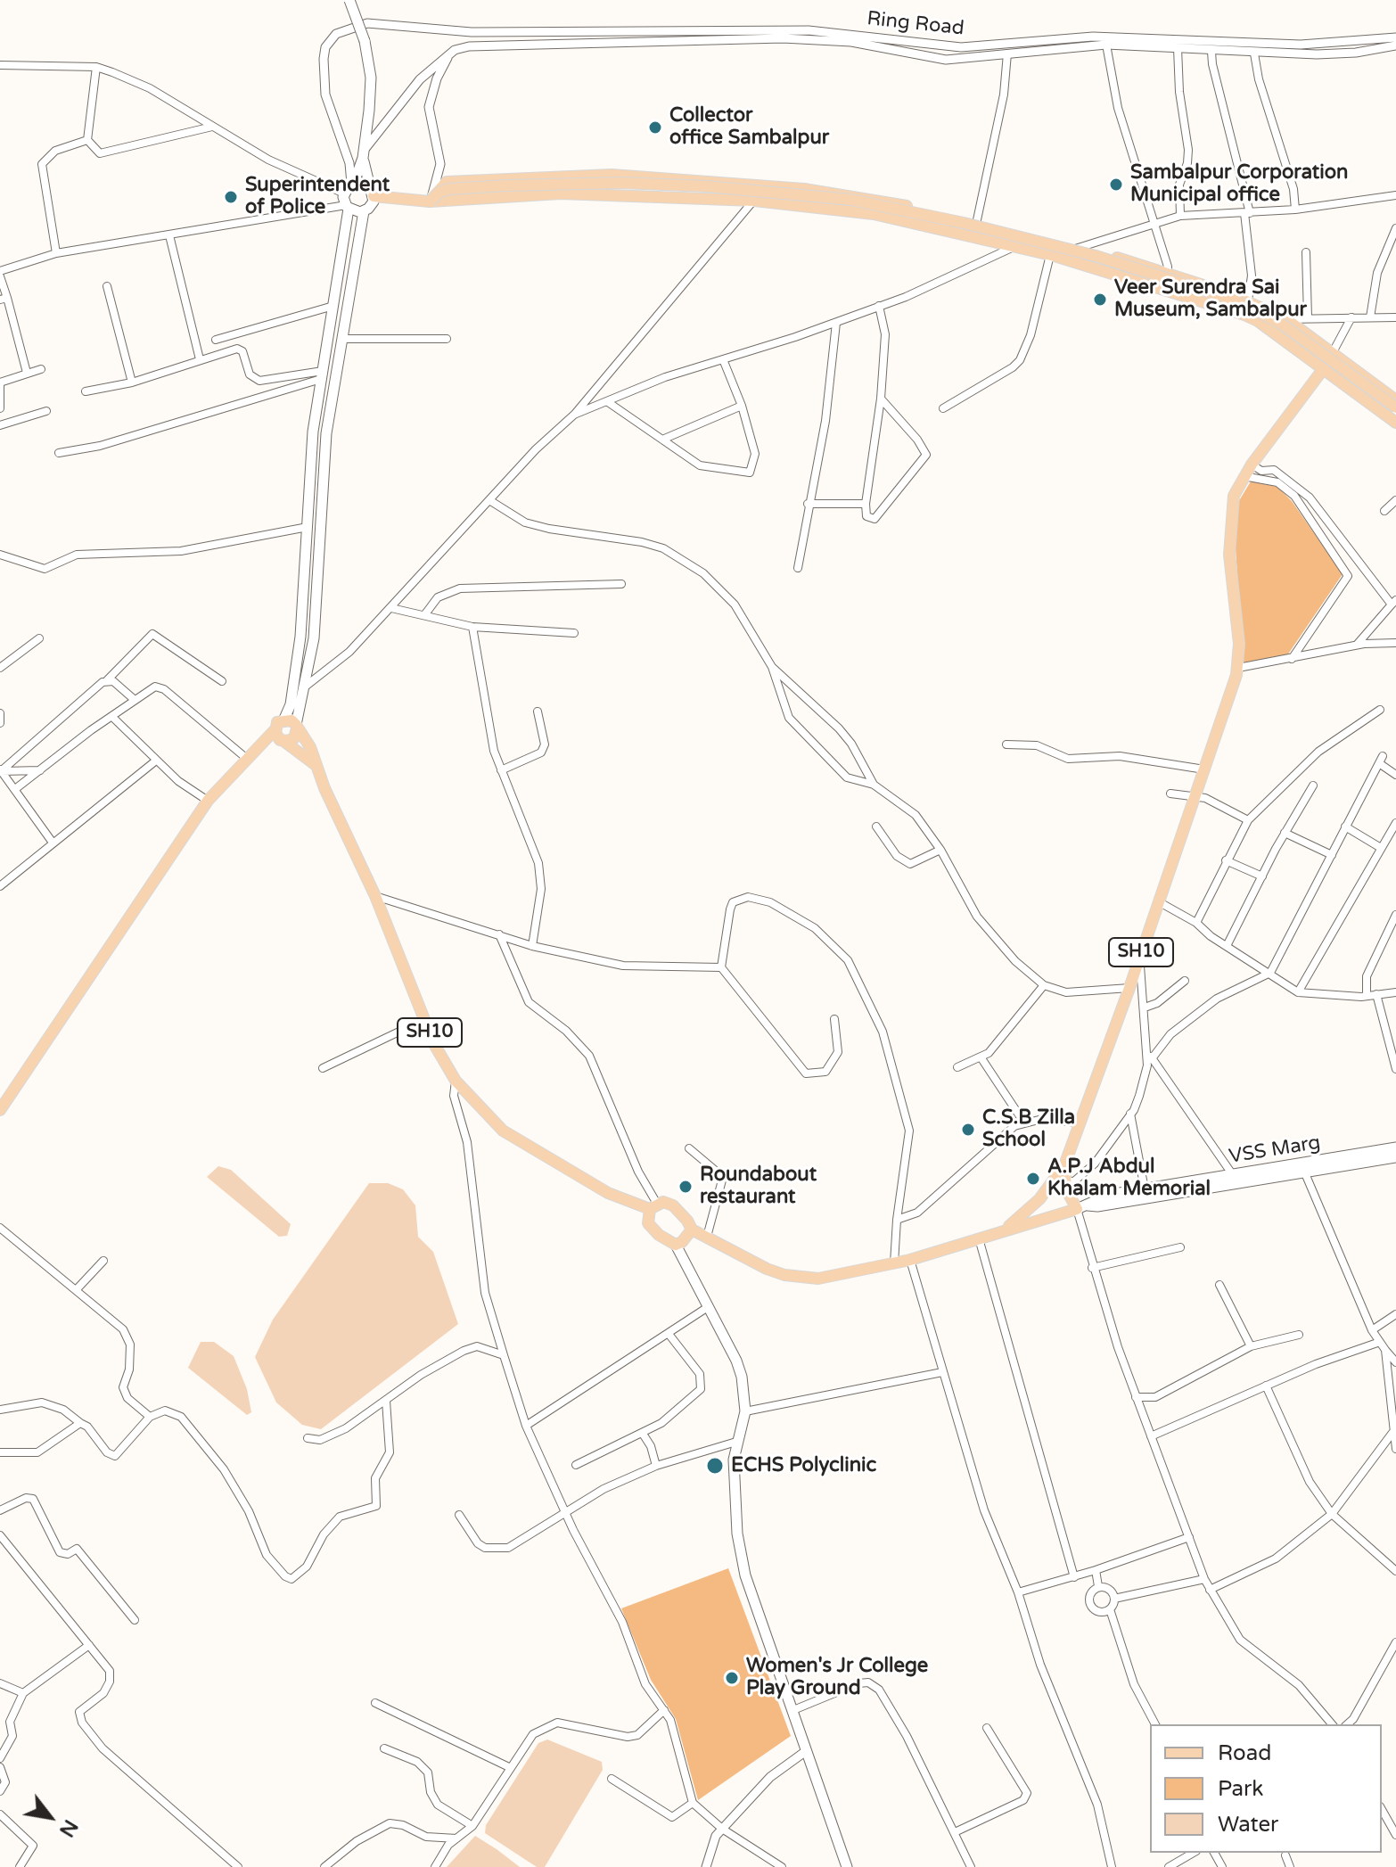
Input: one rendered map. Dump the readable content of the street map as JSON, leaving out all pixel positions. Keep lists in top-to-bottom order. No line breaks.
{"streets":{"main road":["SH10","VSS Marg"],"street":["Ring Road"]},"crossings":[["SH10","VSS Marg"]],"places":["Collector office Sambalpur","Sambalpur Corporation Municipal office","Superintendent of Police","Veer Surendra Sai Museum, Sambalpur","C.S.B Zilla School","A.P.J Abdul Khalam Memorial","Roundabout restaurant","ECHS Polyclinic","Women's Jr College Play Ground"],"legend":["Road","Park","Water"],"north":"bottom right"}
